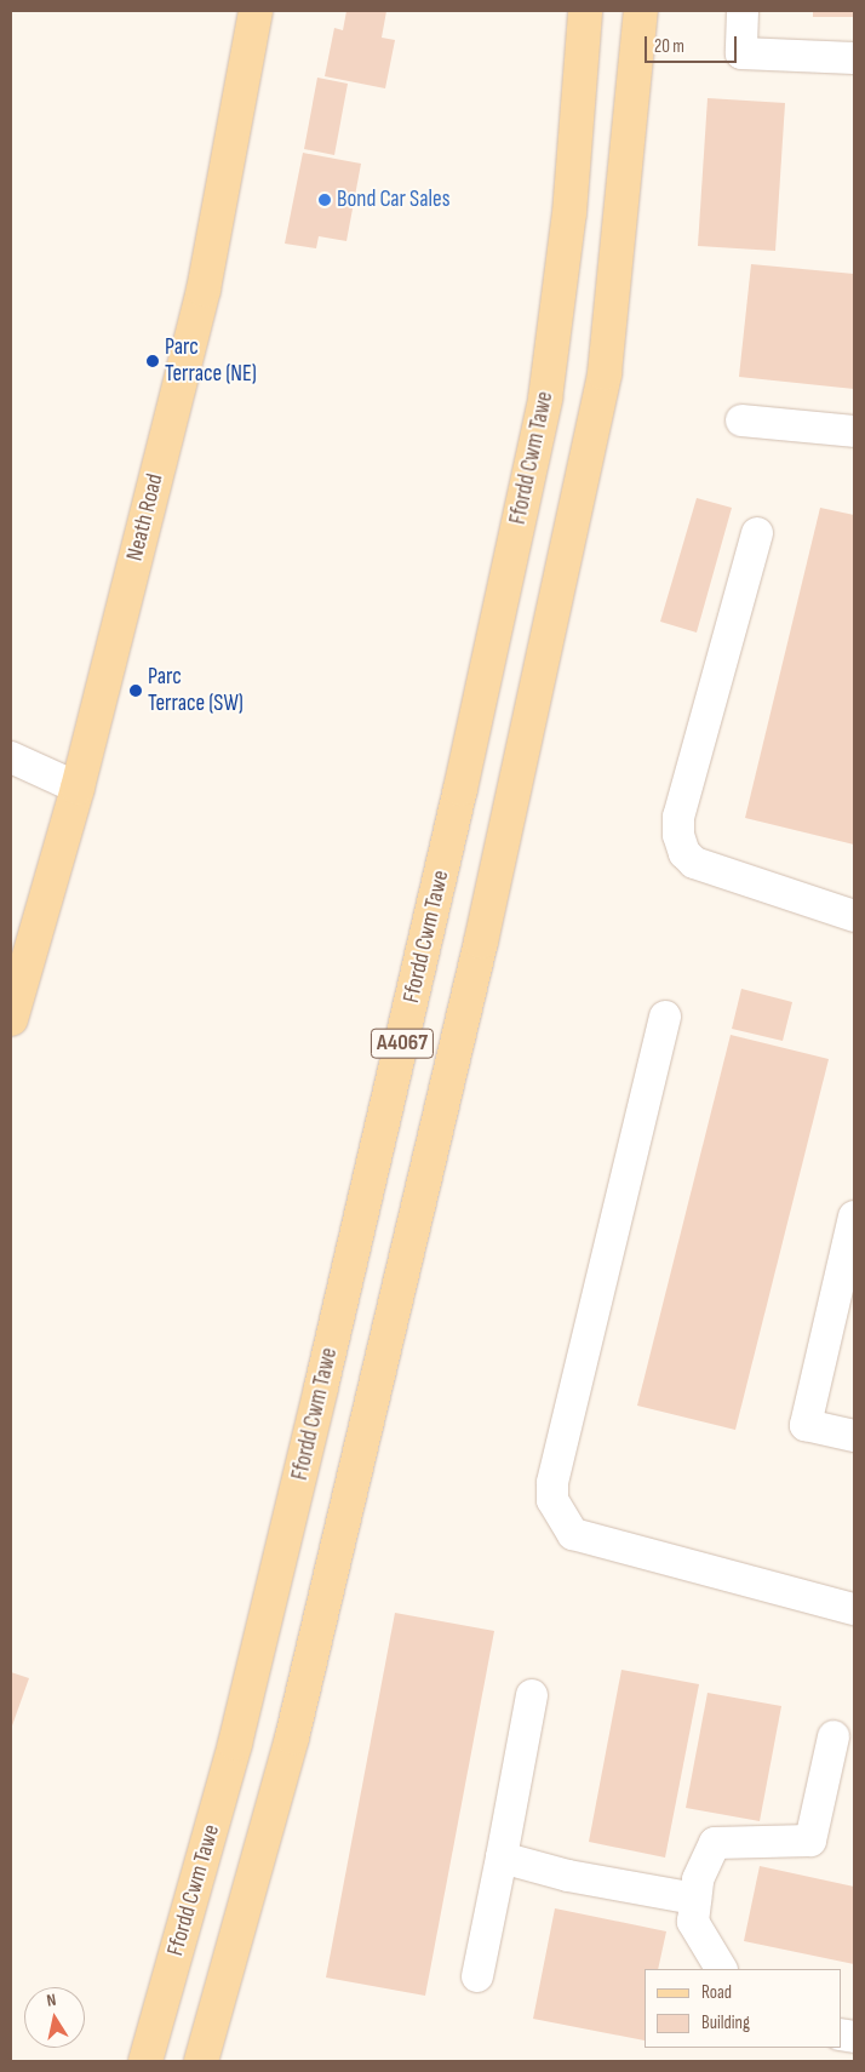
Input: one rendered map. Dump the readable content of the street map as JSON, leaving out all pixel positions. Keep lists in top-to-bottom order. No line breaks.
{"streets":{"main road":["Ffordd Cwm Tawe","Neath Road","A4067"]},"places":["Bond Car Sales","Parc Terrace (NE)","Parc Terrace (SW)"],"legend":["Road","Building"],"scale_bar":"20 m","north":"top"}
